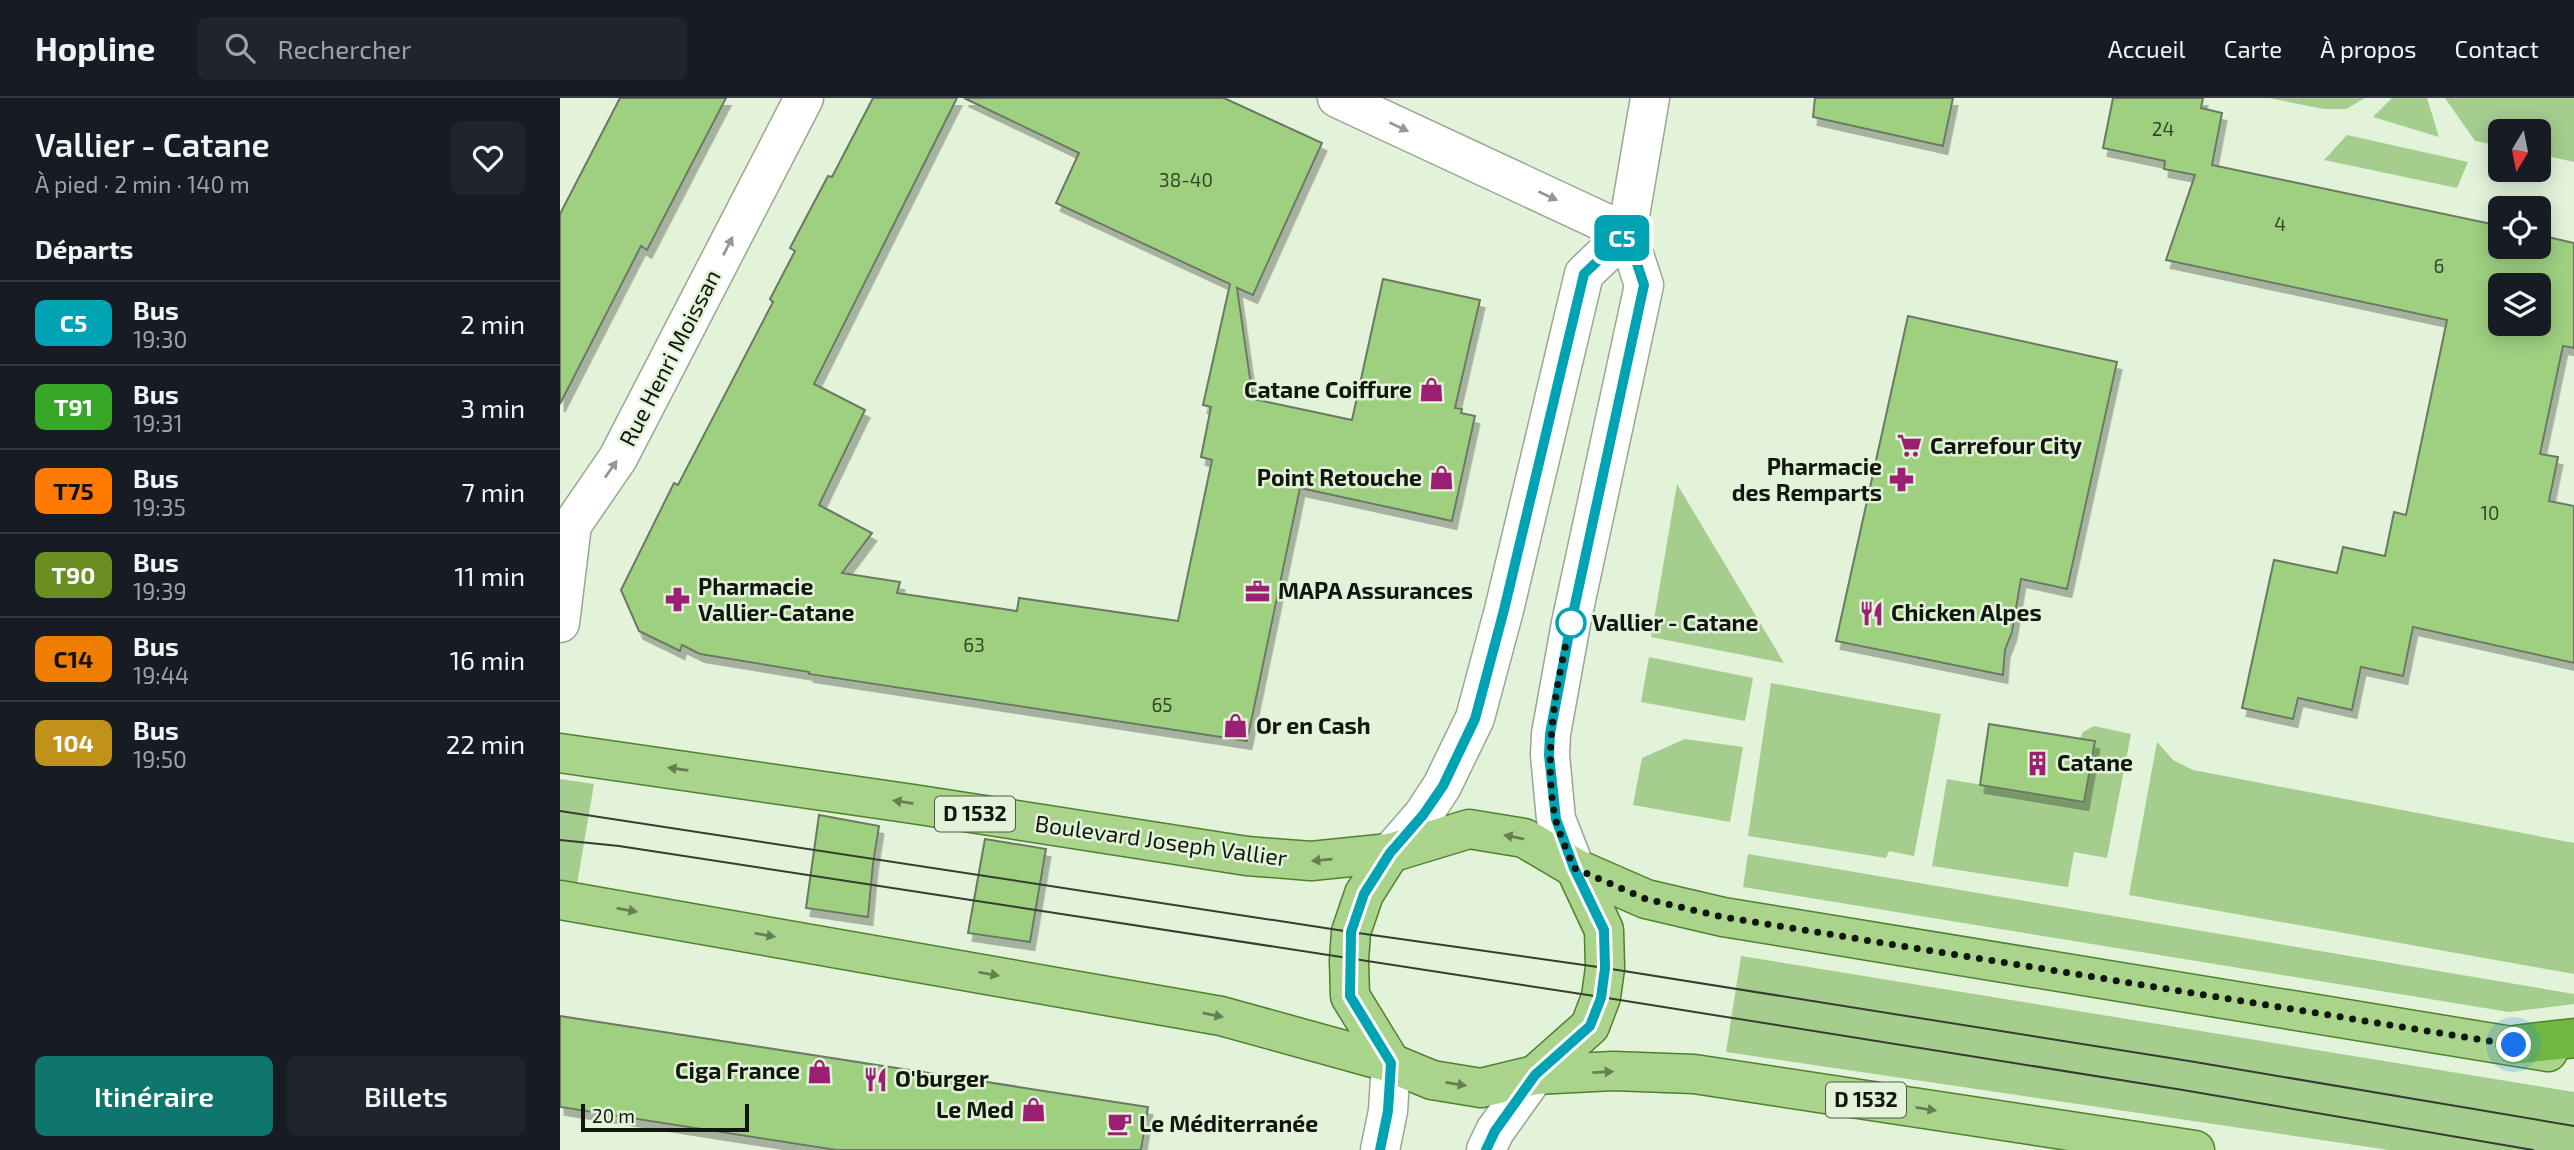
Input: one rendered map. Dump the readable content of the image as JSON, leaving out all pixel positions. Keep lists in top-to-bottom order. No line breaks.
{"streets":{"main road":["D 1532","Boulevard Joseph Vallier"],"street":["Rue Henri Moissan"]},"one_way":["Rue Henri Moissan"],"places":{"shop":["Catane Coiffure","Point Retouche","Or en Cash","Ciga France","Le Med"],"supermarket":["Carrefour City"],"pharmacy":["Pharmacie des Remparts","Pharmacie Vallier-Catane"],"office":["MAPA Assurances"],"restaurant":["Chicken Alpes","O'burger"],"other":["Vallier - Catane"],"building":["Catane"],"cafe":["Le Méditerranée"]},"lines":["bus line C5"],"house_numbers":["24","38-40","4","6","10","63","65"],"scale_bar":"20 m","north":"bottom","page":{"header":"Hopline","search":"Rechercher","nav":["Accueil","Carte","À propos","Contact"],"heading":[["Vallier - Catane","À pied · 2 min · 140 m"],"Départs"],"on_map":"C5","list":[{"mark":"C5","name":"Bus","note":"19:30","value":"2 min"},{"mark":"T91","name":"Bus","note":"19:31","value":"3 min"},{"mark":"T75","name":"Bus","note":"19:35","value":"7 min"},{"mark":"T90","name":"Bus","note":"19:39","value":"11 min"},{"mark":"C14","name":"Bus","note":"19:44","value":"16 min"},{"mark":"104","name":"Bus","note":"19:50","value":"22 min"}],"buttons":["Itinéraire","Billets"],"scale":"20 m"}}
